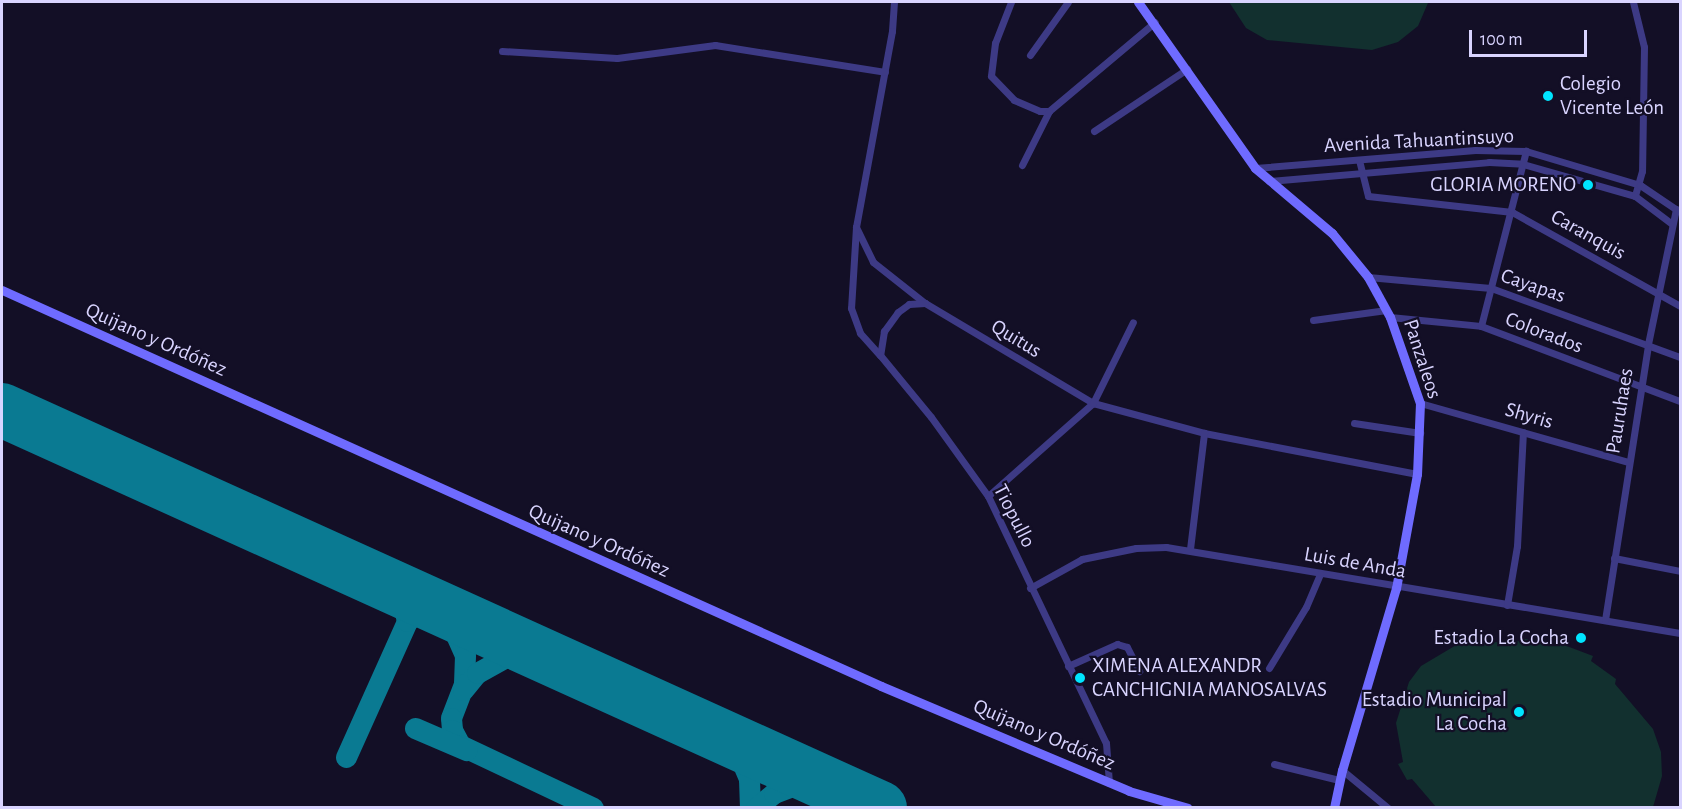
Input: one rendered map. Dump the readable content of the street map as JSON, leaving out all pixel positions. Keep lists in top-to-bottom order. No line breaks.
{"streets":{"street":["Avenida Tahuantinsuyo","Caranquis","Cayapas","Colorados","Quitus","Quijano y Ordóñez","Panzaleos","Pauruhaes","Shyris","Tiopullo","Luis de Anda"]},"crossings":[["Avenida Tahuantinsuyo","Caranquis"],["Avenida Tahuantinsuyo","Panzaleos"],["Avenida Tahuantinsuyo","Pauruhaes"],["Caranquis","Pauruhaes"],["Cayapas","Panzaleos"],["Cayapas","Pauruhaes"],["Colorados","Panzaleos"],["Colorados","Pauruhaes"],["Quitus","Panzaleos"],["Quitus","Tiopullo"],["Quijano y Ordóñez","Tiopullo"],["Panzaleos","Shyris"],["Panzaleos","Luis de Anda"],["Pauruhaes","Shyris"],["Pauruhaes","Luis de Anda"],["Tiopullo","Luis de Anda"]],"places":["Colegio Vicente León","GLORIA MORENO","Estadio La Cocha","XIMENA ALEXANDR CANCHIGNIA MANOSALVAS","Estadio Municipal La Cocha"],"scale_bar":"100 m"}
